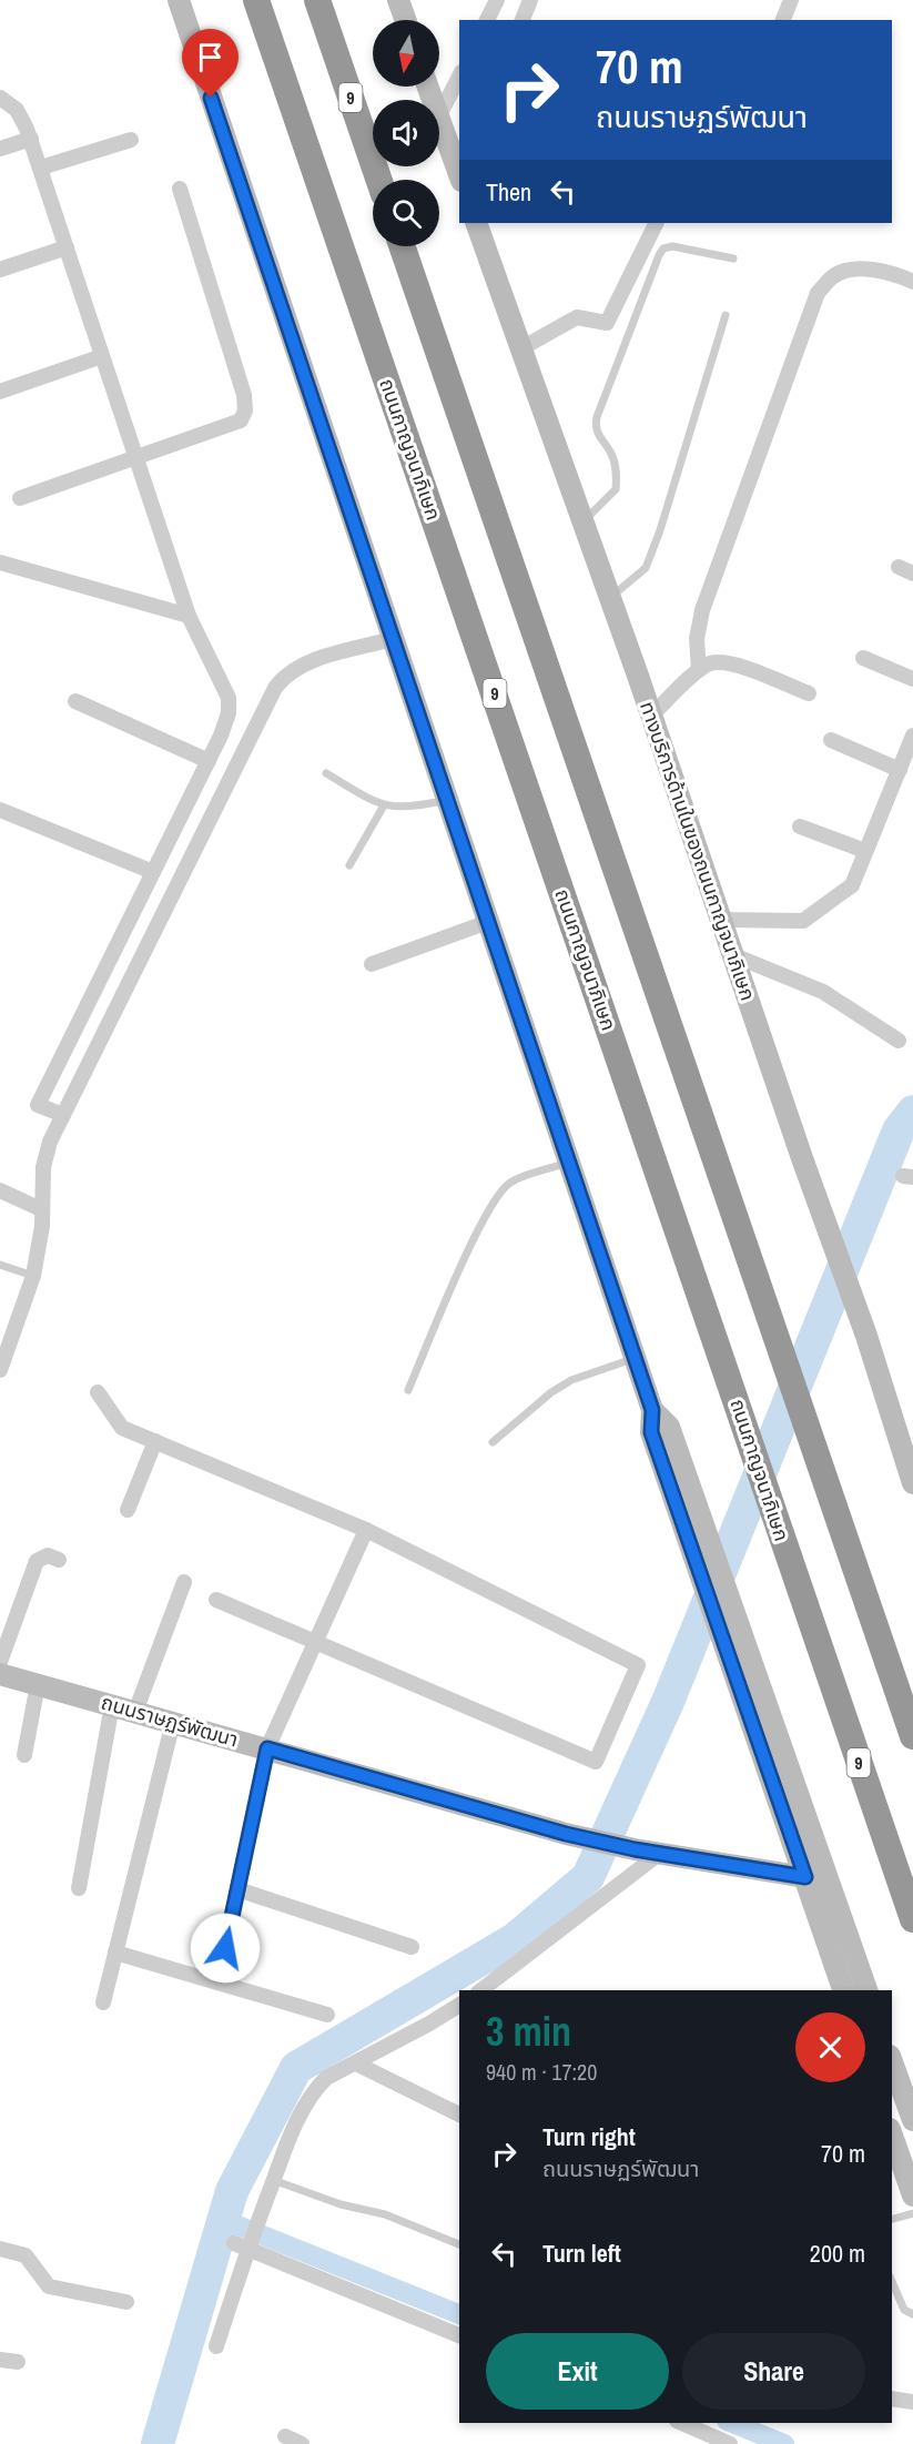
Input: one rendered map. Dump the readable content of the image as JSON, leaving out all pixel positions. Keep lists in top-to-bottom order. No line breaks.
{"streets":{"highway":["9","ถนนกาญจนาภิเษก"],"main road":["ทางบริการด้านในของถนนกาญจนาภิเษก","ถนนราษฏร์พัฒนา"]},"north":"bottom","page":{"turn":["70 m","ถนนราษฏร์พัฒนา"],"then":"Then","heading":["3 min","940 m · 17:20"],"list":[{"name":"Turn right","note":"ถนนราษฏร์พัฒนา","value":"70 m"},{"name":"Turn left","value":"200 m"}],"buttons":["Exit","Share"]}}
